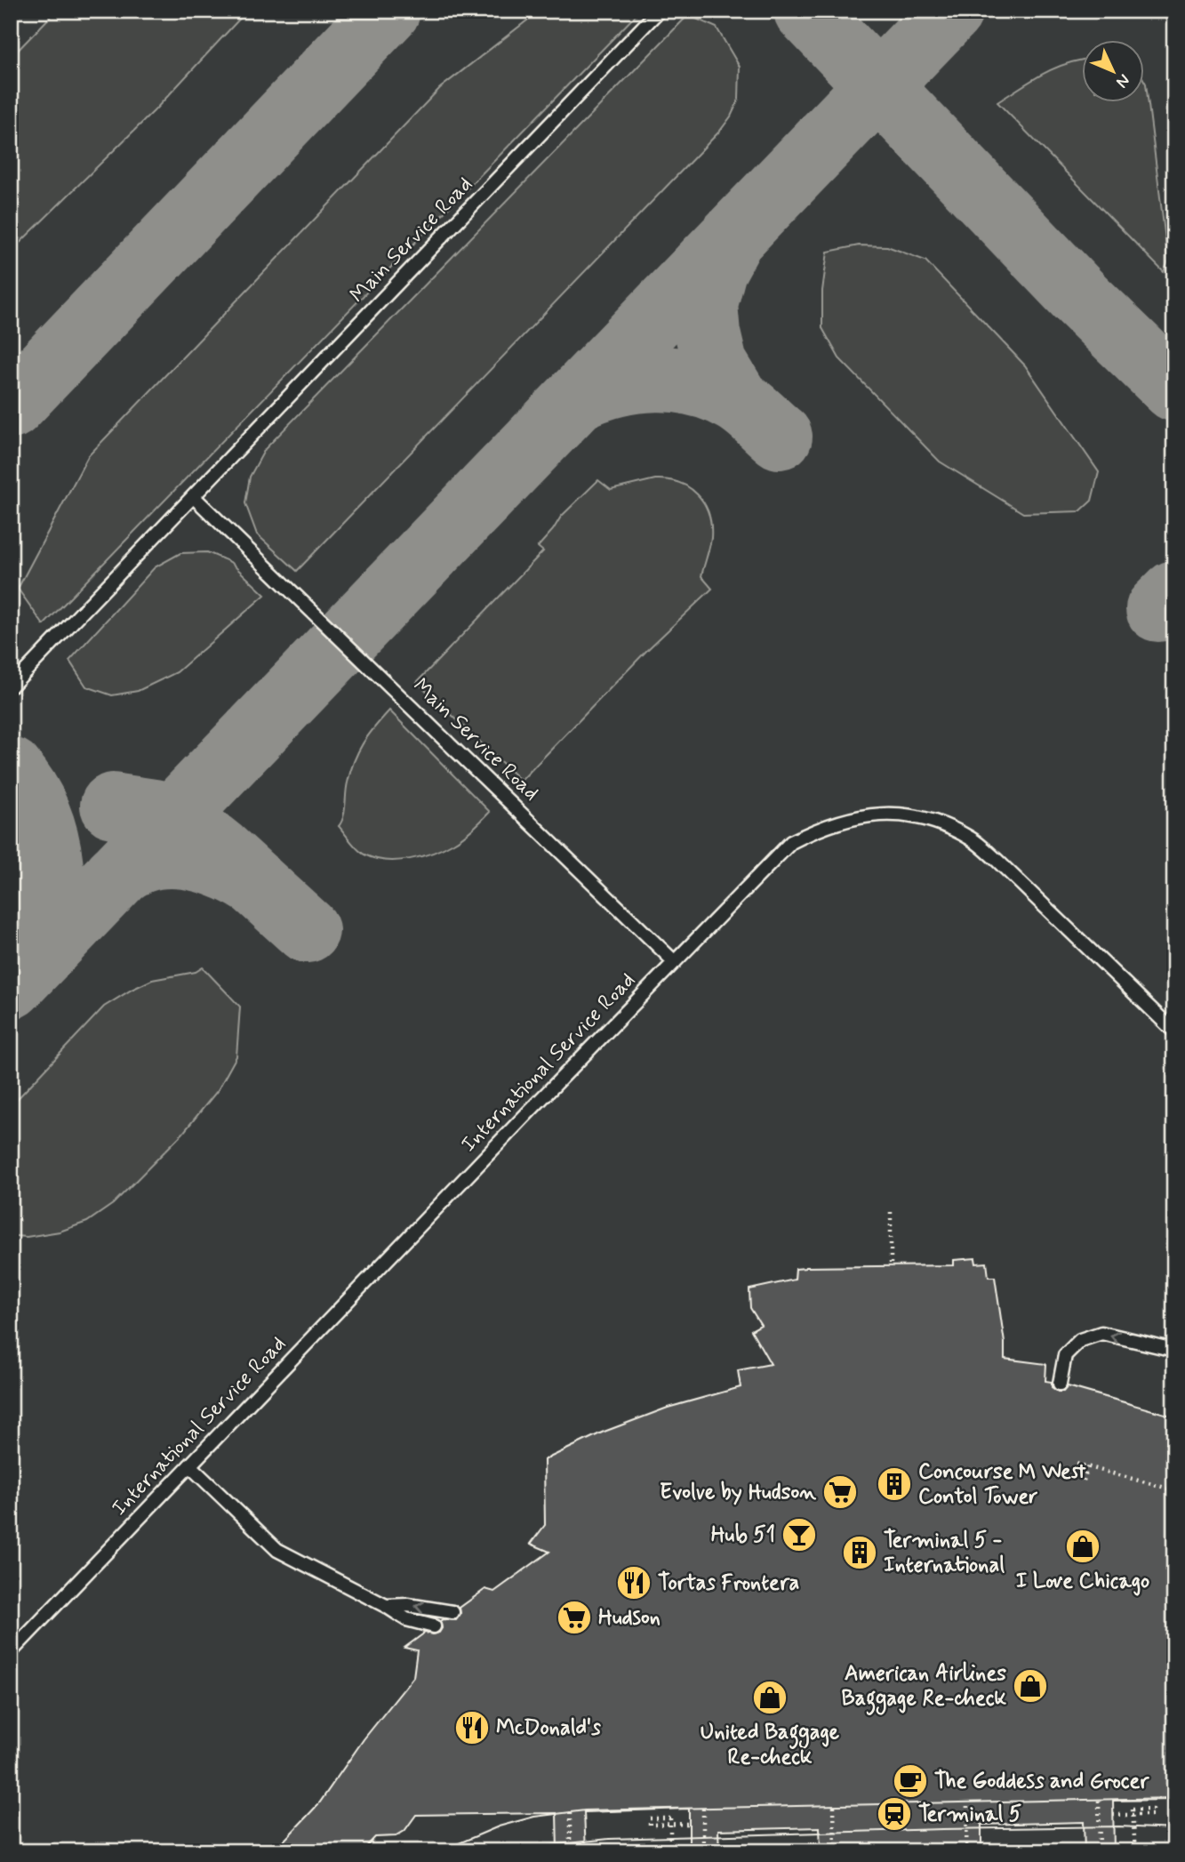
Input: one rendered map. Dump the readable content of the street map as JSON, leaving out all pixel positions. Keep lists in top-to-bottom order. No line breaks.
{"streets":{"lane":["Main Service Road","International Service Road"]},"crossings":[["Main Service Road","International Service Road"]],"places":{"building":["Concourse M West Contol Tower","Terminal 5 - International"],"supermarket":["Evolve by Hudson","Hudson"],"bar":["Hub 51"],"shop":["I Love Chicago","American Airlines Baggage Re-check","United Baggage Re-check"],"restaurant":["Tortas Frontera","McDonald's"],"cafe":["The Goddess and Grocer"],"station":["Terminal 5"]},"north":"bottom right"}
